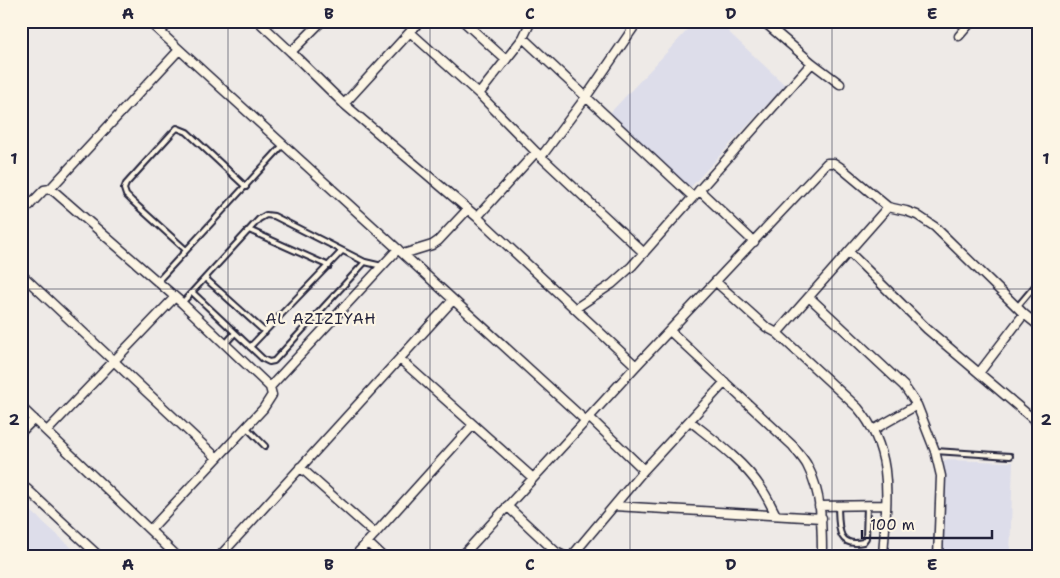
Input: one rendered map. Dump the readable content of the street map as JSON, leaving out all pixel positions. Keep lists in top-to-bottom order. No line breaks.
{"districts":["AL AZIZIYAH"],"scale_bar":"100 m","grid":{"columns":["A","B","C","D","E"],"rows":["1","2"]}}
